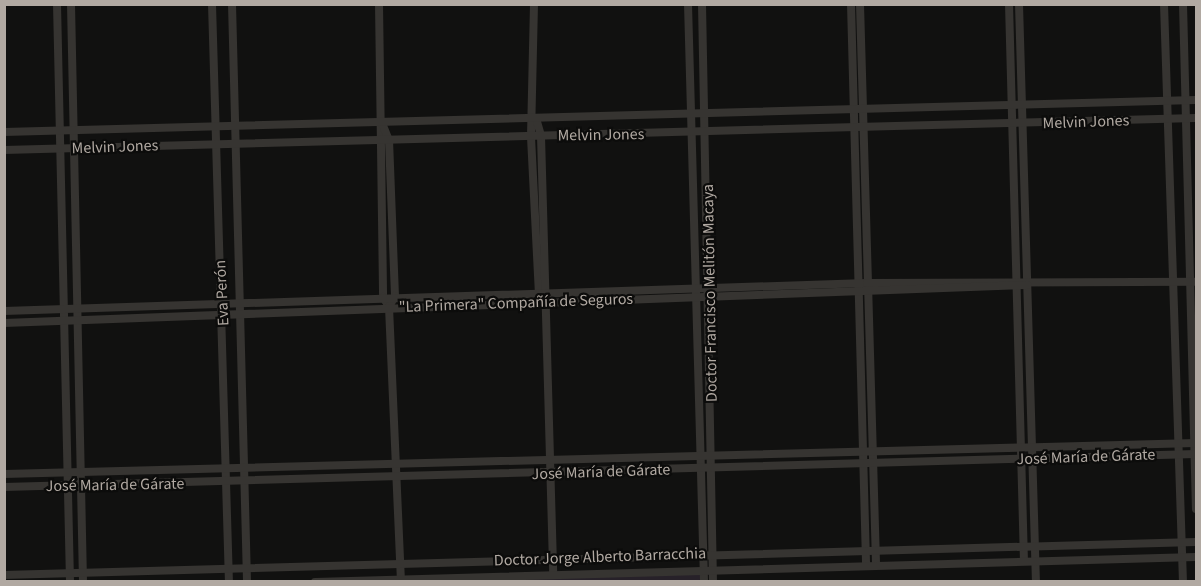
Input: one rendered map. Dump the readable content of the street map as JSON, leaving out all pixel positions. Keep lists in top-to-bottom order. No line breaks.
{"streets":{"street":["Melvin Jones","Eva Perón","Doctor Francisco Melitón Macaya","\"La Primera\" Compañía de Seguros","José María de Gárate","Doctor Jorge Alberto Barracchia"]},"crossings":[["Melvin Jones","Eva Perón"],["Melvin Jones","Doctor Francisco Melitón Macaya"],["Eva Perón","\"La Primera\" Compañía de Seguros"],["Eva Perón","José María de Gárate"],["Eva Perón","Doctor Jorge Alberto Barracchia"],["Doctor Francisco Melitón Macaya","\"La Primera\" Compañía de Seguros"],["Doctor Francisco Melitón Macaya","José María de Gárate"],["Doctor Francisco Melitón Macaya","Doctor Jorge Alberto Barracchia"]]}
